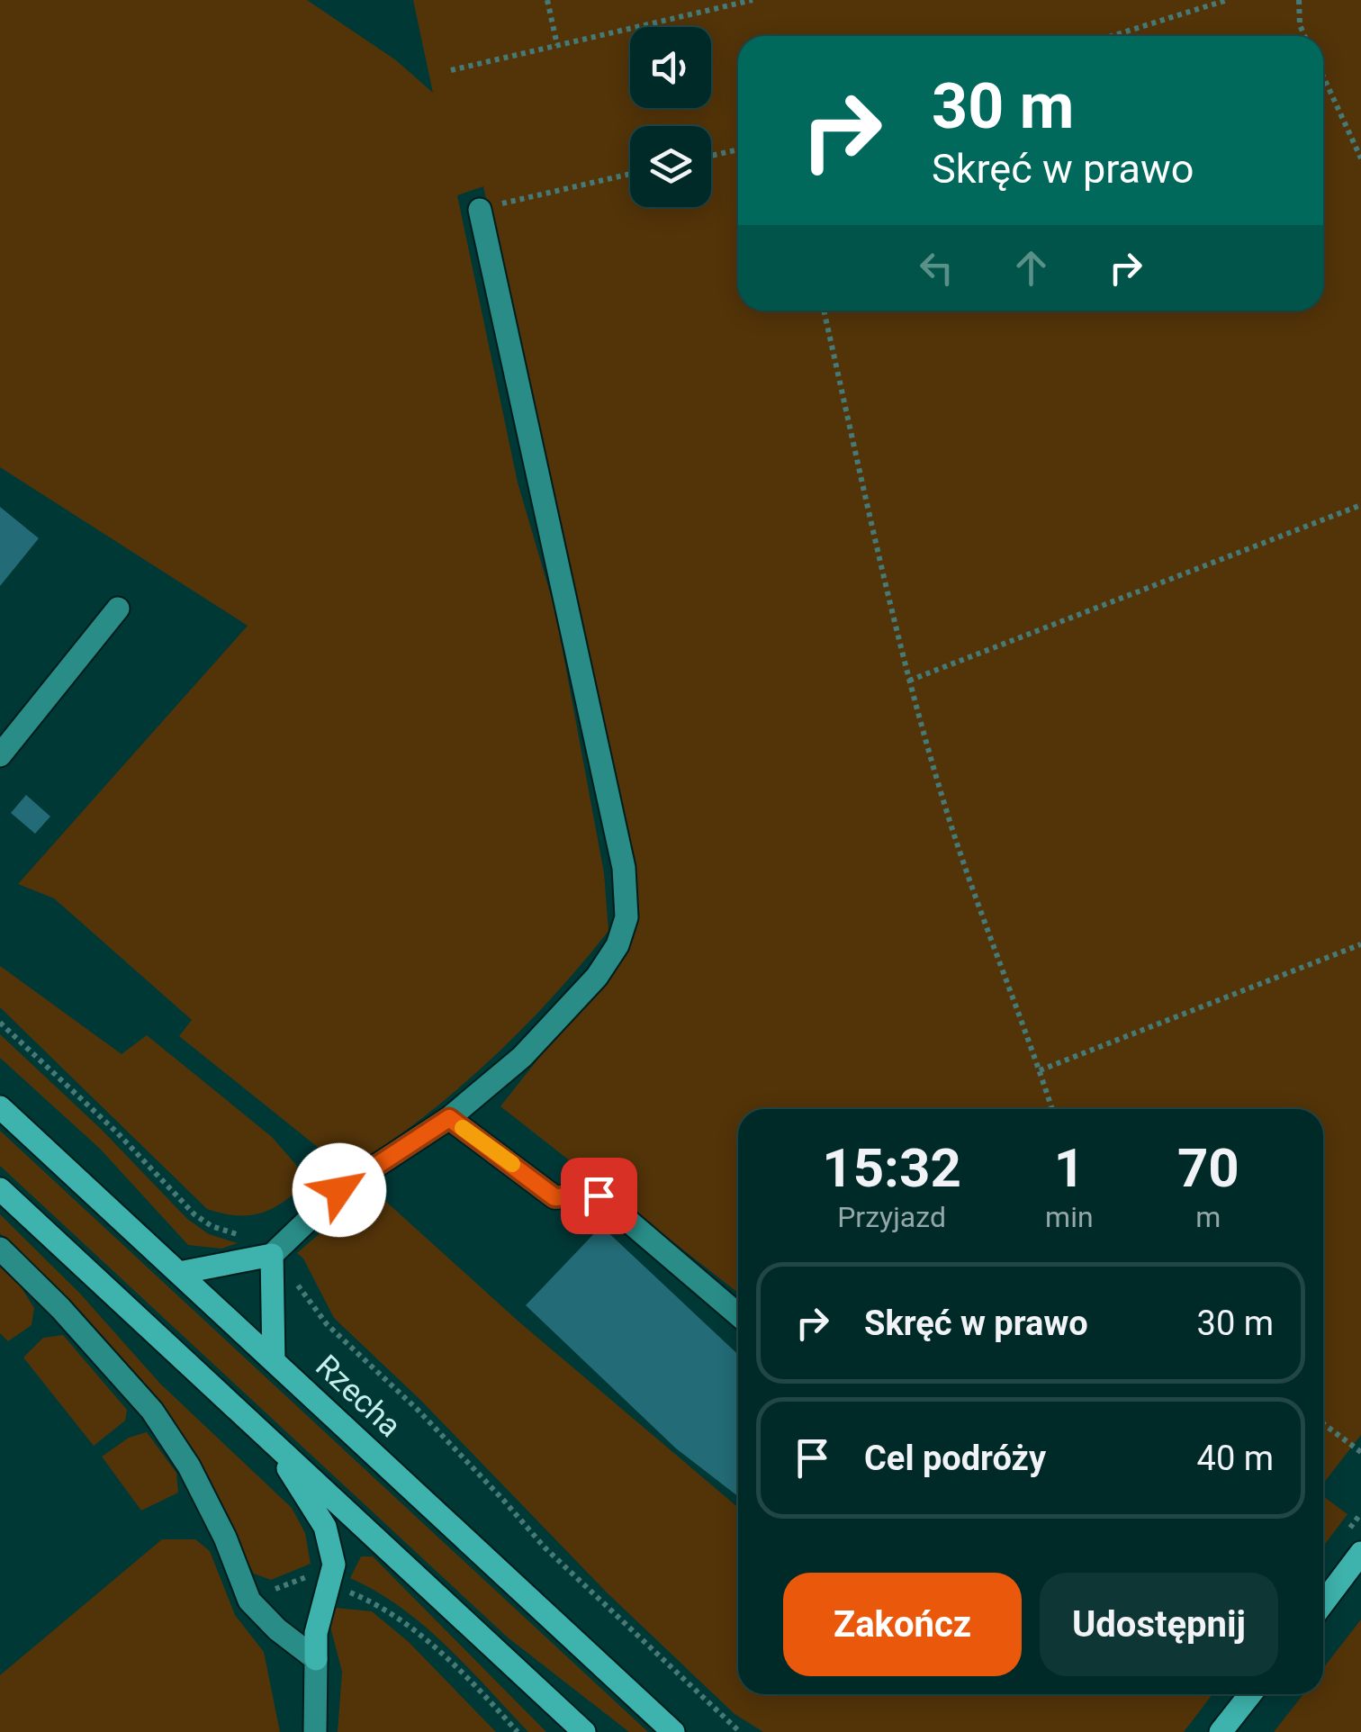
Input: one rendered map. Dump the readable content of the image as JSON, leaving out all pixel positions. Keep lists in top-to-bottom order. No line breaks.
{"streets":{"main road":["Rzecha"]},"page":{"turn":["30 m","Skręć w prawo"],"eta":["15:32","Przyjazd","1","min","70","m"],"list":[{"name":"Skręć w prawo","value":"30 m"},{"name":"Cel podróży","value":"40 m"}],"buttons":["Zakończ","Udostępnij"]}}
